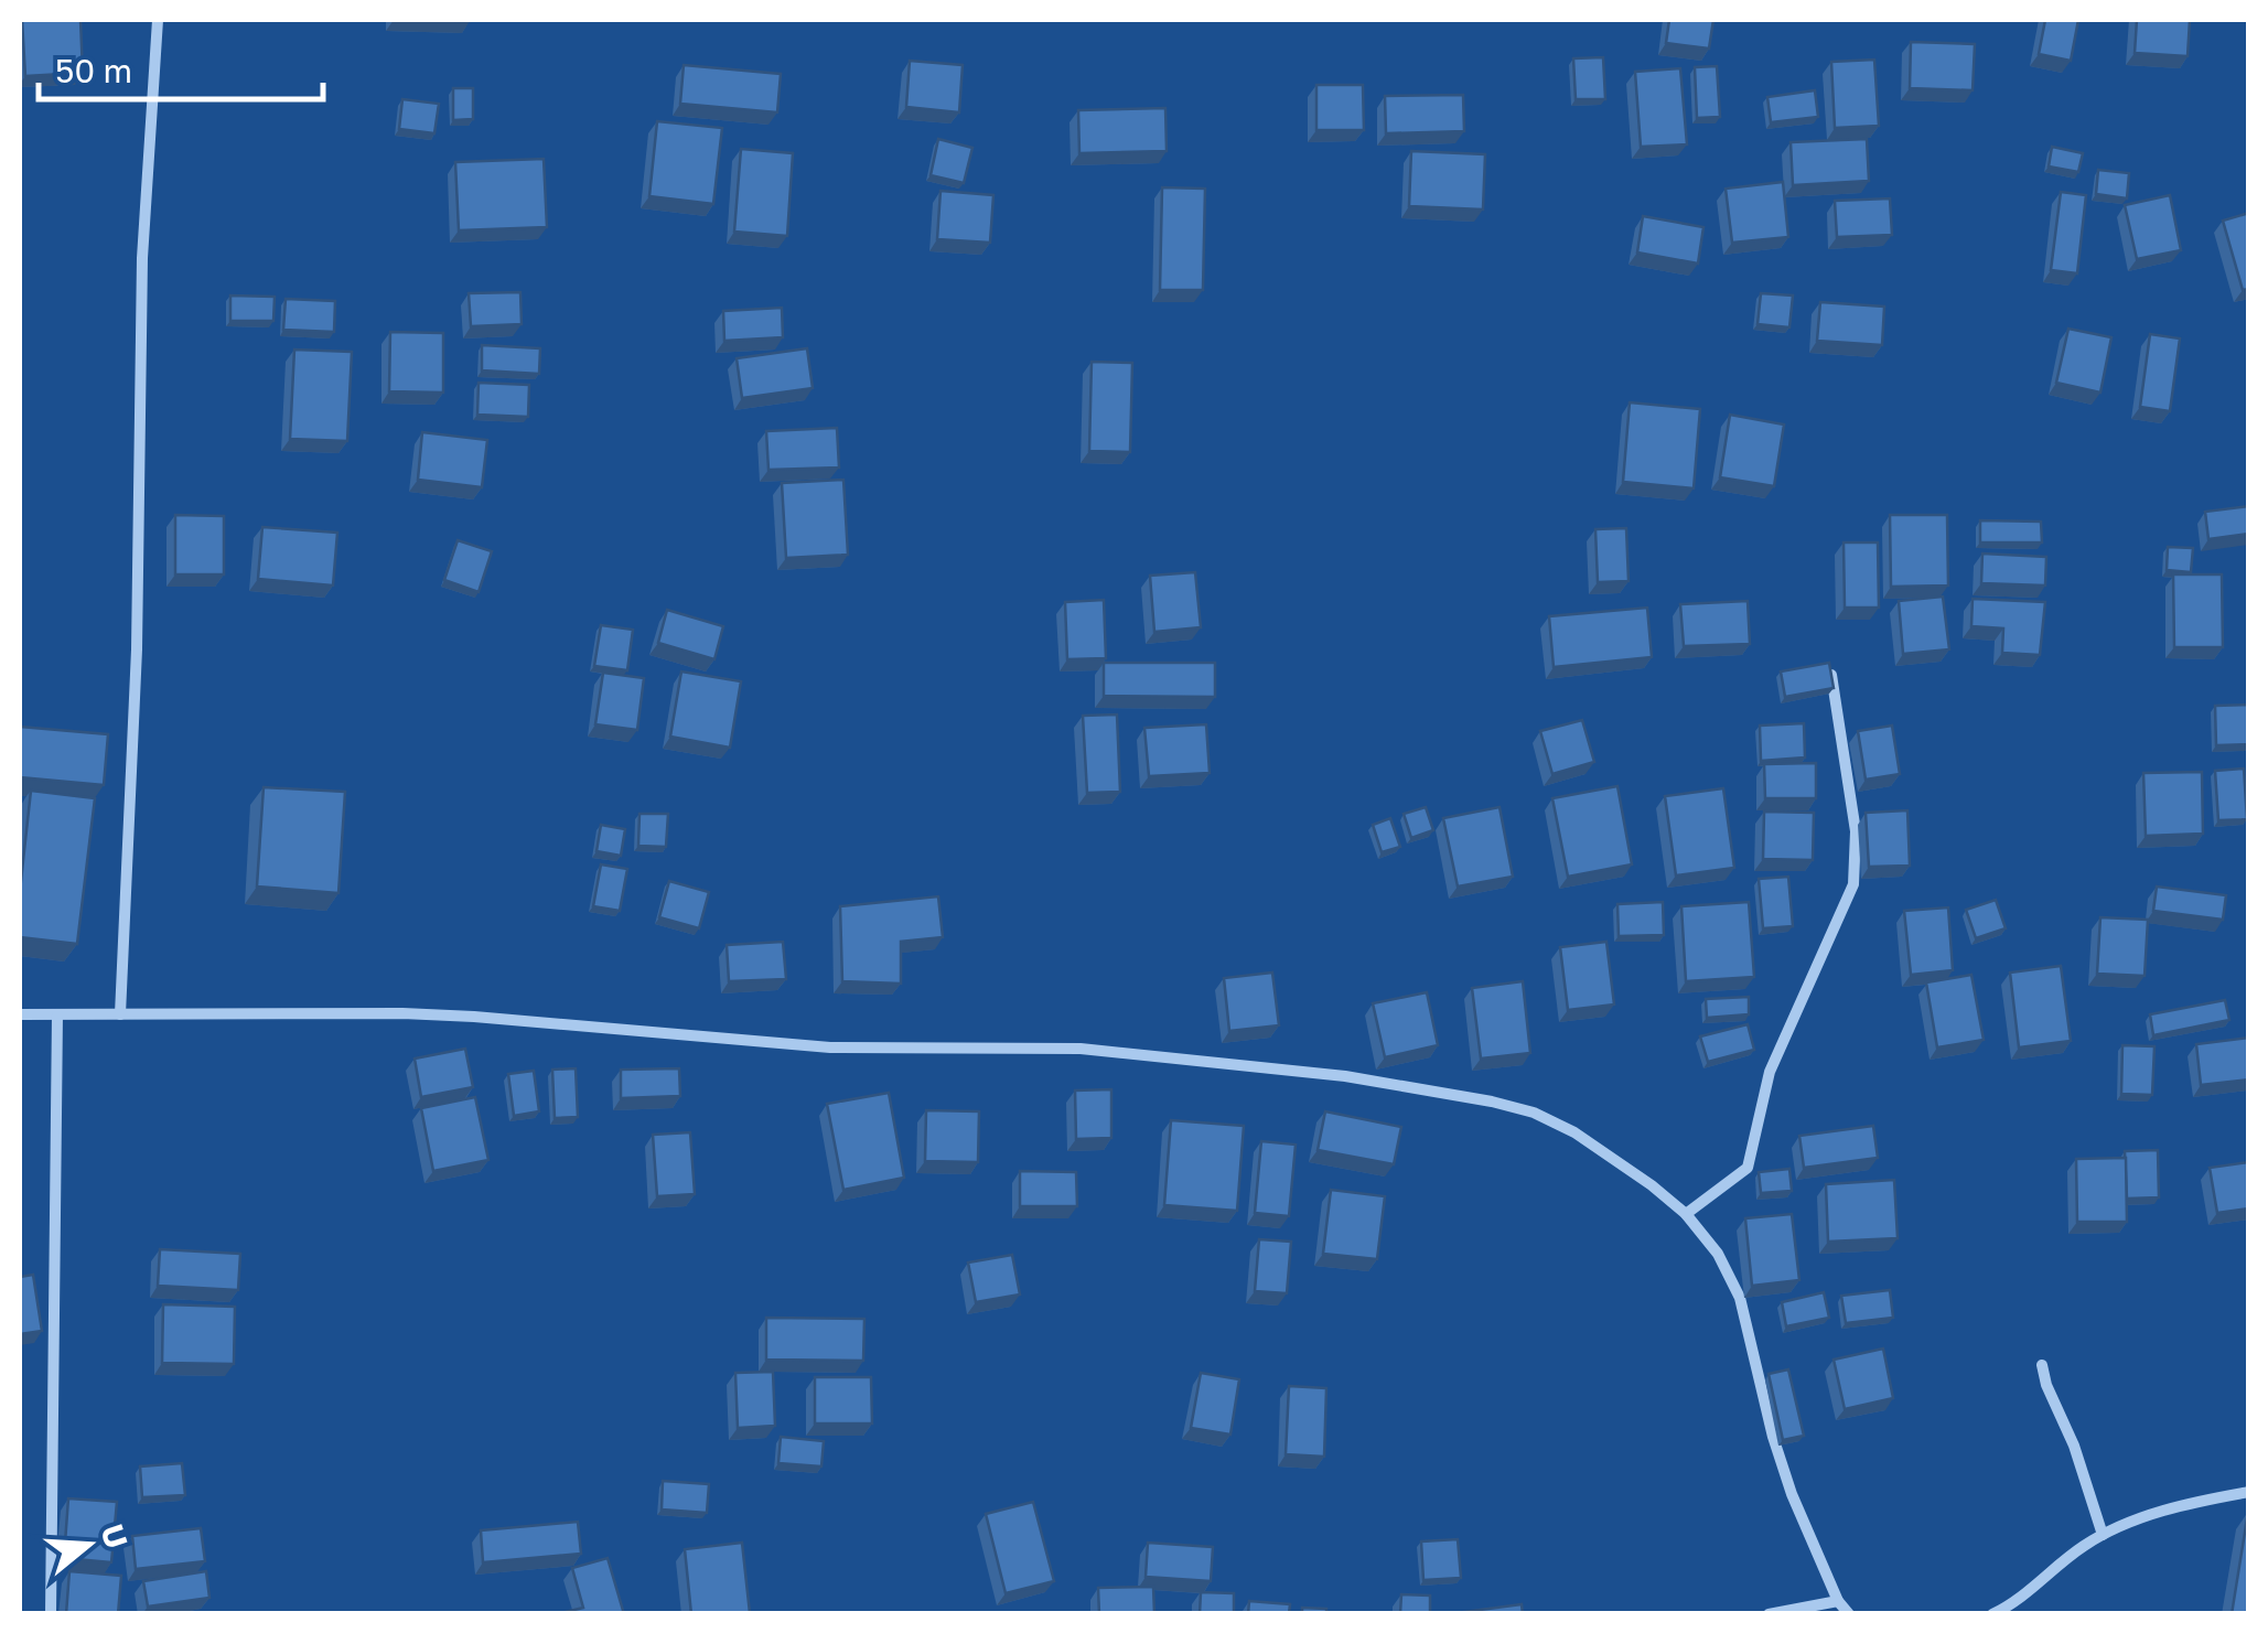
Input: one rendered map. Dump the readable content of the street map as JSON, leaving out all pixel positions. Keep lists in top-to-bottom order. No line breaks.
{"scale_bar":"50 m","north":"right"}
